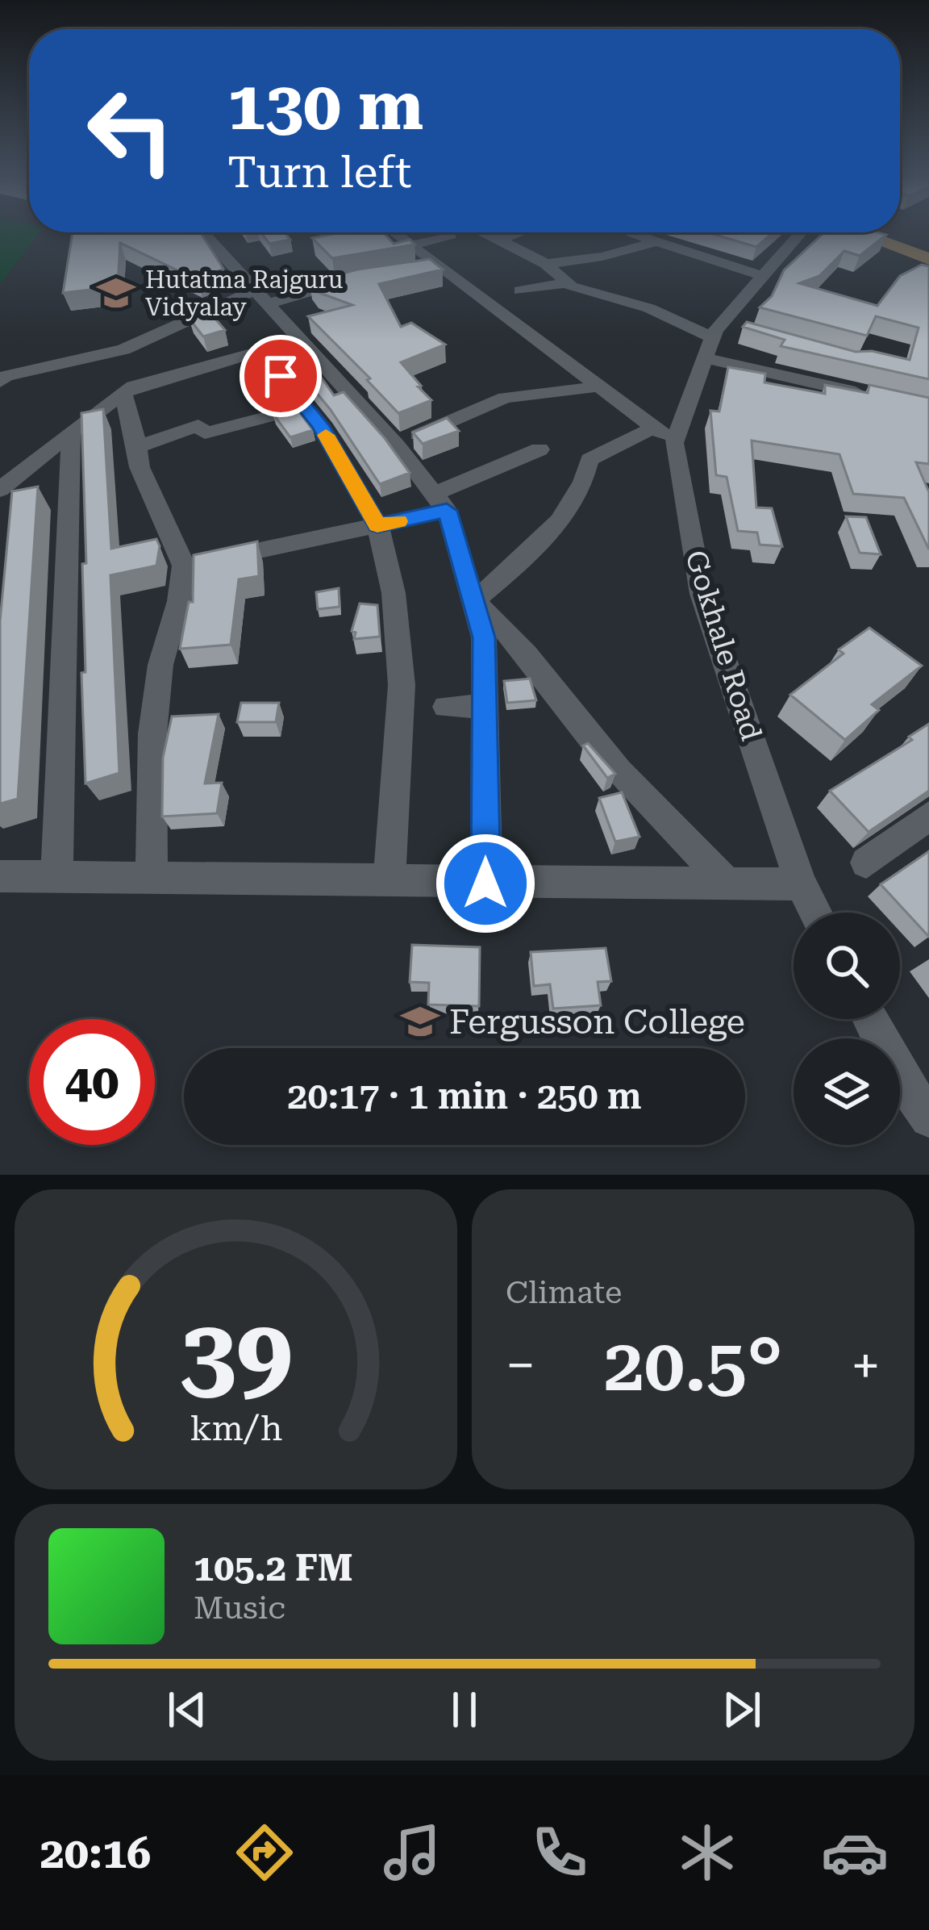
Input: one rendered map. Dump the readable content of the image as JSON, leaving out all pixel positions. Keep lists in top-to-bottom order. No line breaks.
{"streets":{"street":["Gokhale Road"]},"places":{"school or university":["Hutatma Rajguru Vidyalay","Fergusson College"]},"page":{"turn":["130 m","Turn left"],"limit":"40","trip":"20:17 · 1 min · 250 m","tile":"Climate","heat":["−","20.5°","+"],"song":["105.2 FM","Music"],"tabs":"20:16","gauge":["39","km/h"]}}
